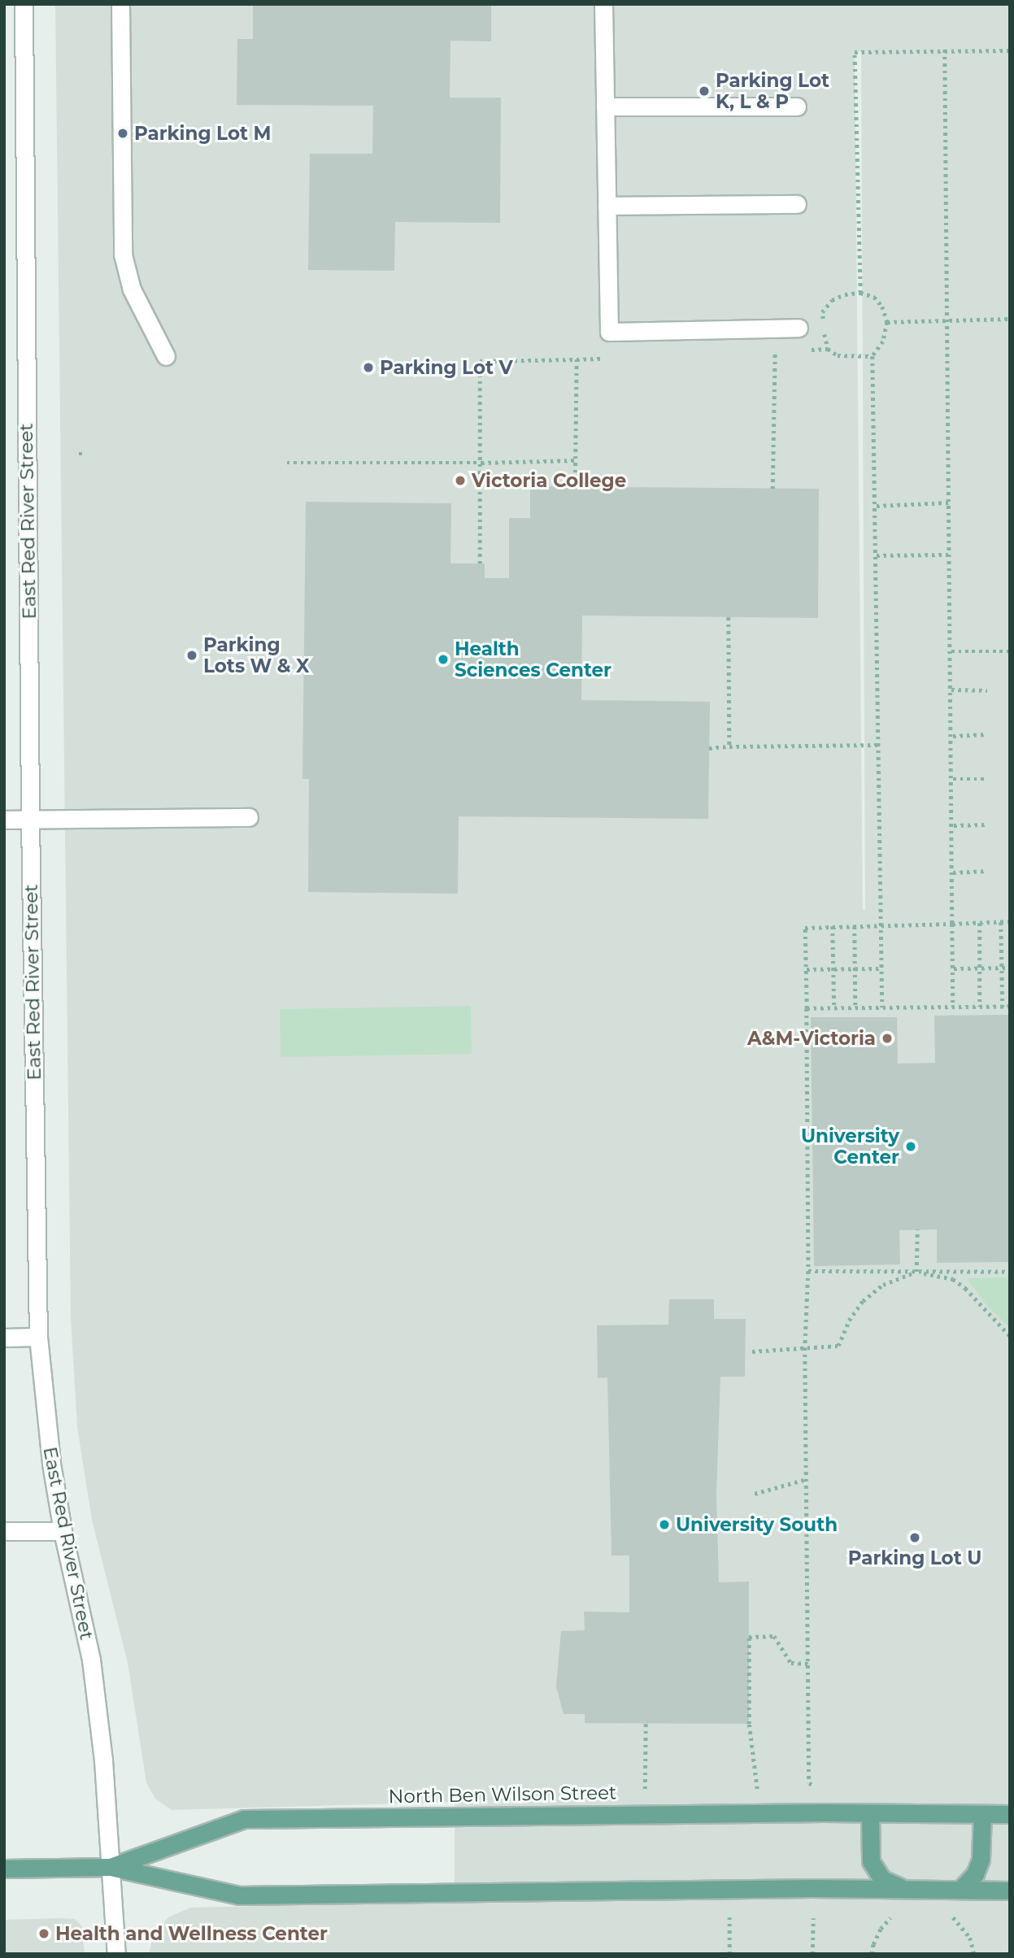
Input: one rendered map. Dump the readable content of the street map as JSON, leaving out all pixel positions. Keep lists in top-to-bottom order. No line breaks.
{"streets":{"main road":["North Ben Wilson Street"],"street":["East Red River Street"]},"crossings":[["East Red River Street","North Ben Wilson Street"]],"places":["Parking Lot K, L & P","Parking Lot M","Parking Lot V","Victoria College","Parking Lots W & X","Health Sciences Center","A&M-Victoria","University Center","University South","Parking Lot U","Health and Wellness Center"]}
